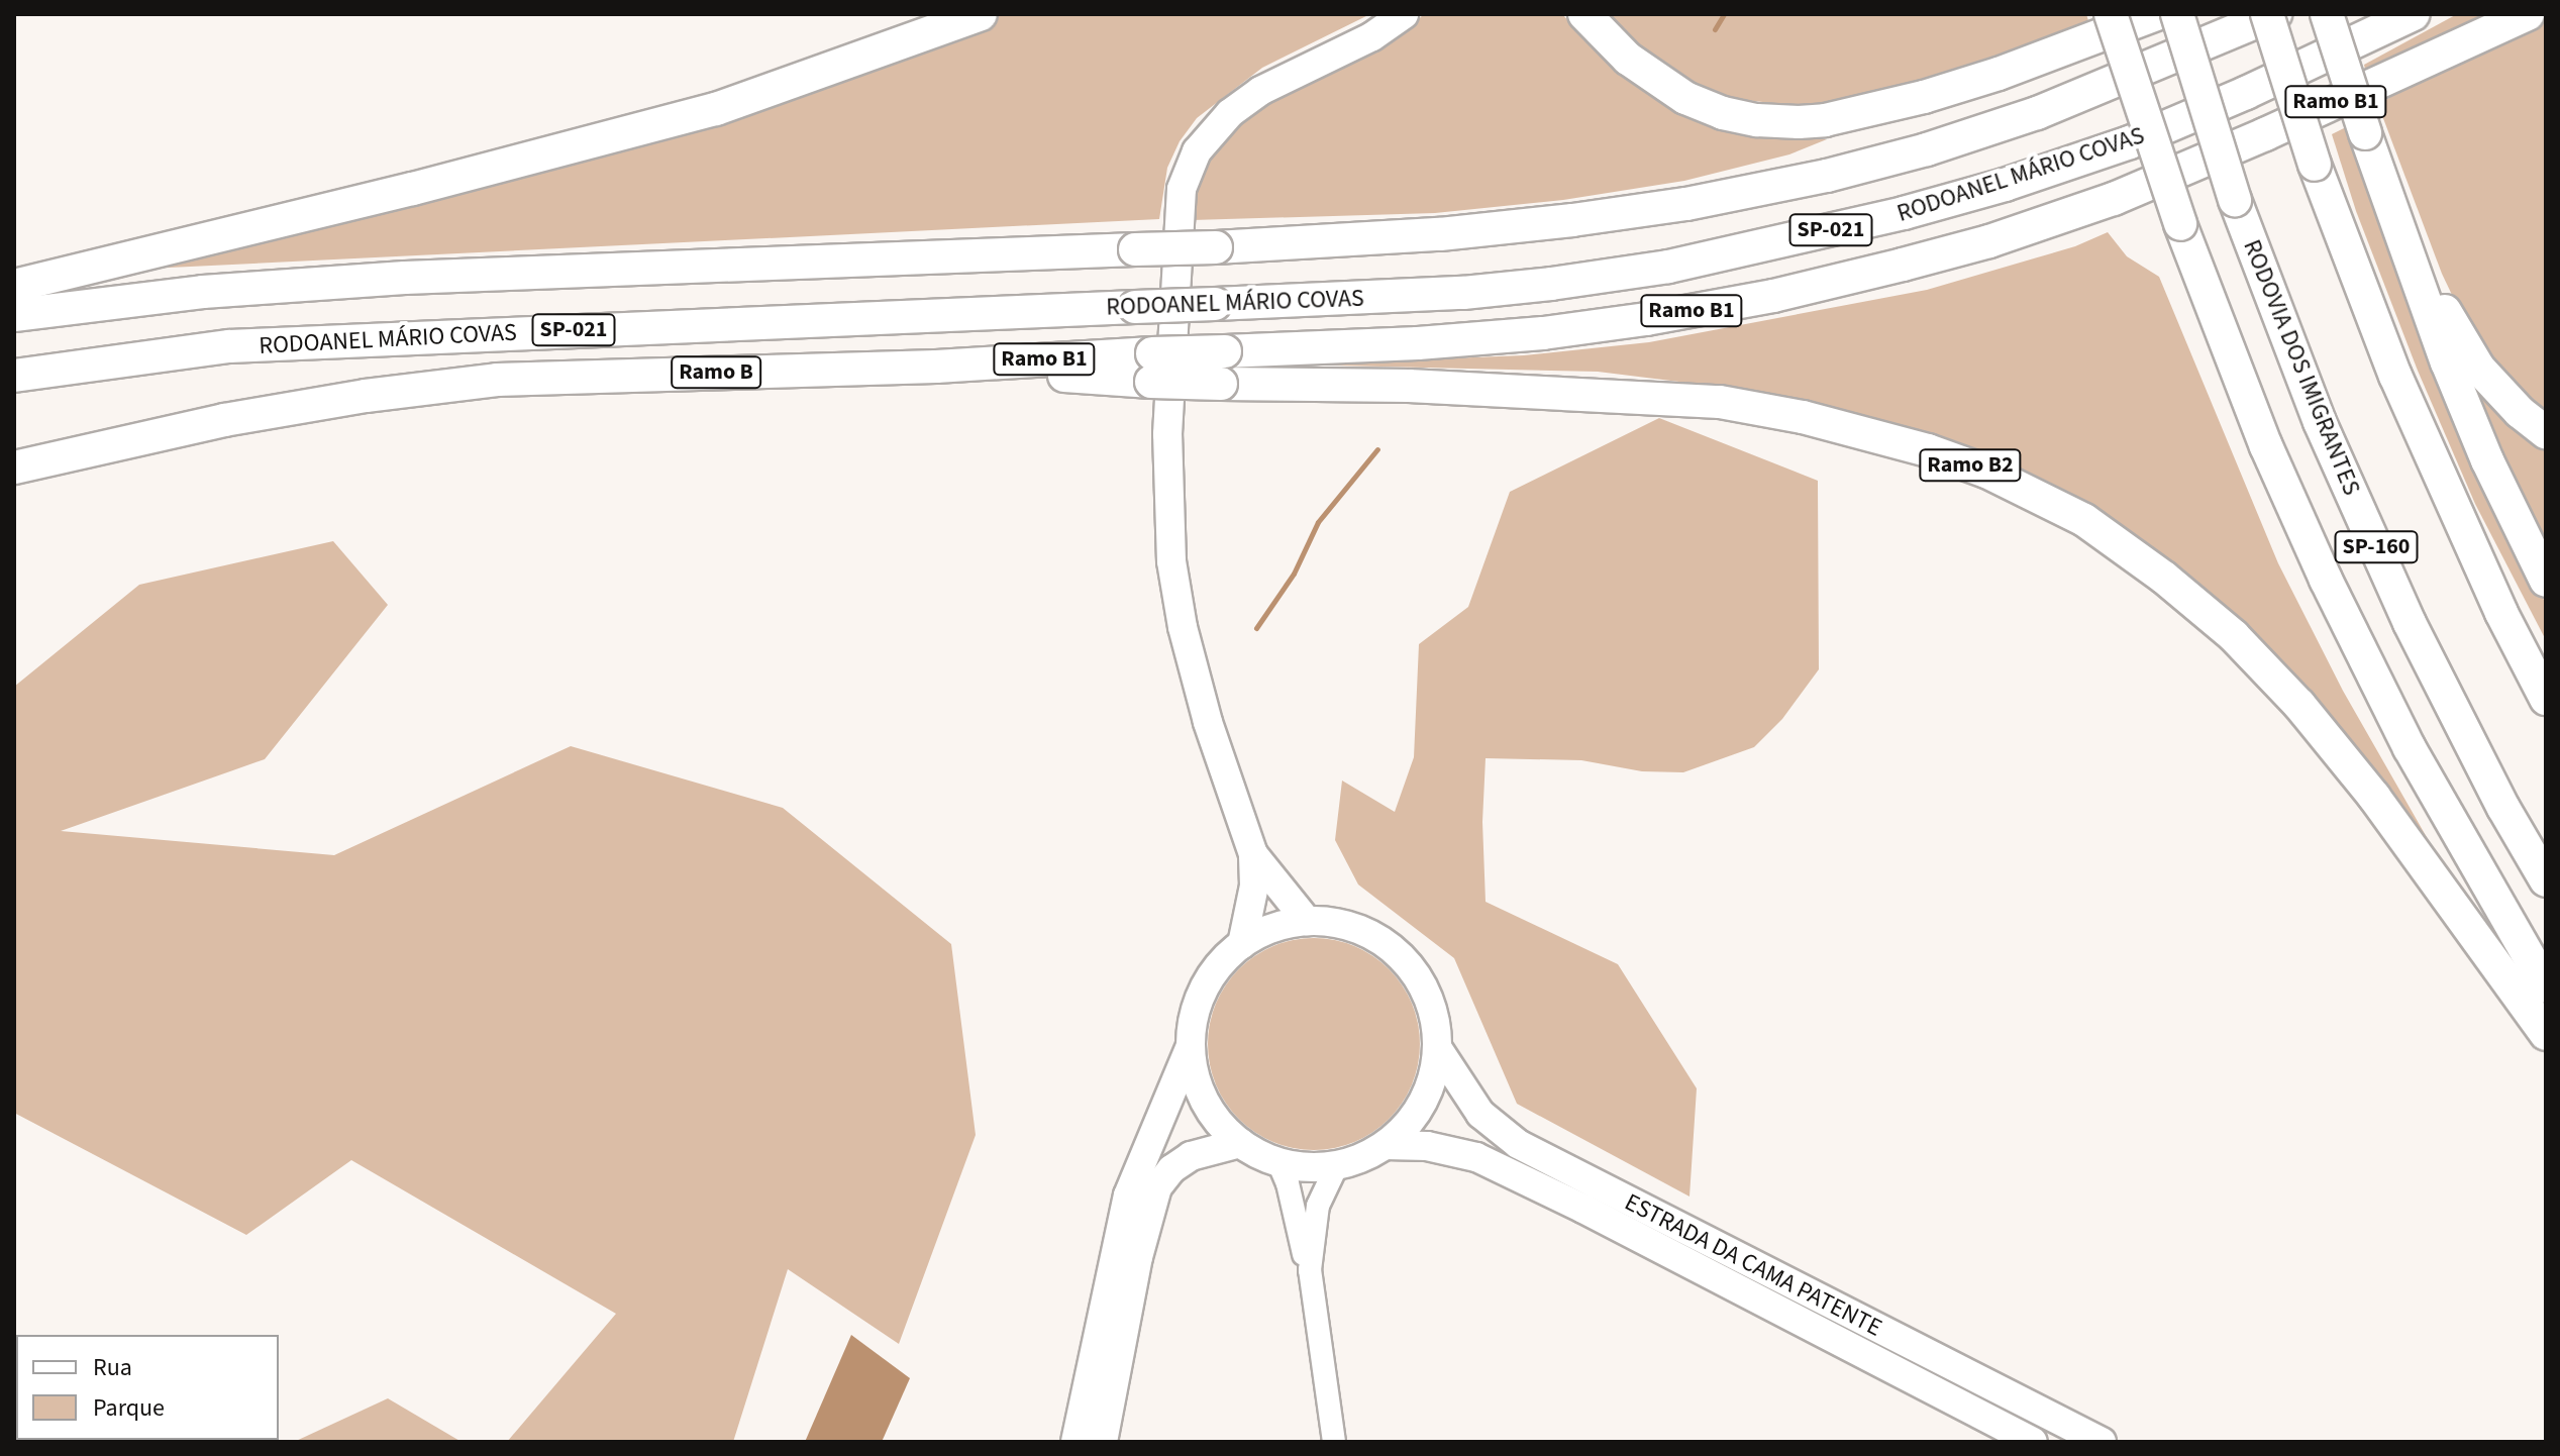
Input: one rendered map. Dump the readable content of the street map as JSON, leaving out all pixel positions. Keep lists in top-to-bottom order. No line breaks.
{"streets":{"highway":["Ramo B1","RODOANEL MÁRIO COVAS","SP-021","RODOVIA DOS IMIGRANTES","Ramo B","Ramo B2","SP-160"],"main road":["ESTRADA DA CAMA PATENTE"]},"crossings":[["Ramo B1","Ramo B2"],["Ramo B","Ramo B2"]],"legend":["Rua","Parque"]}
